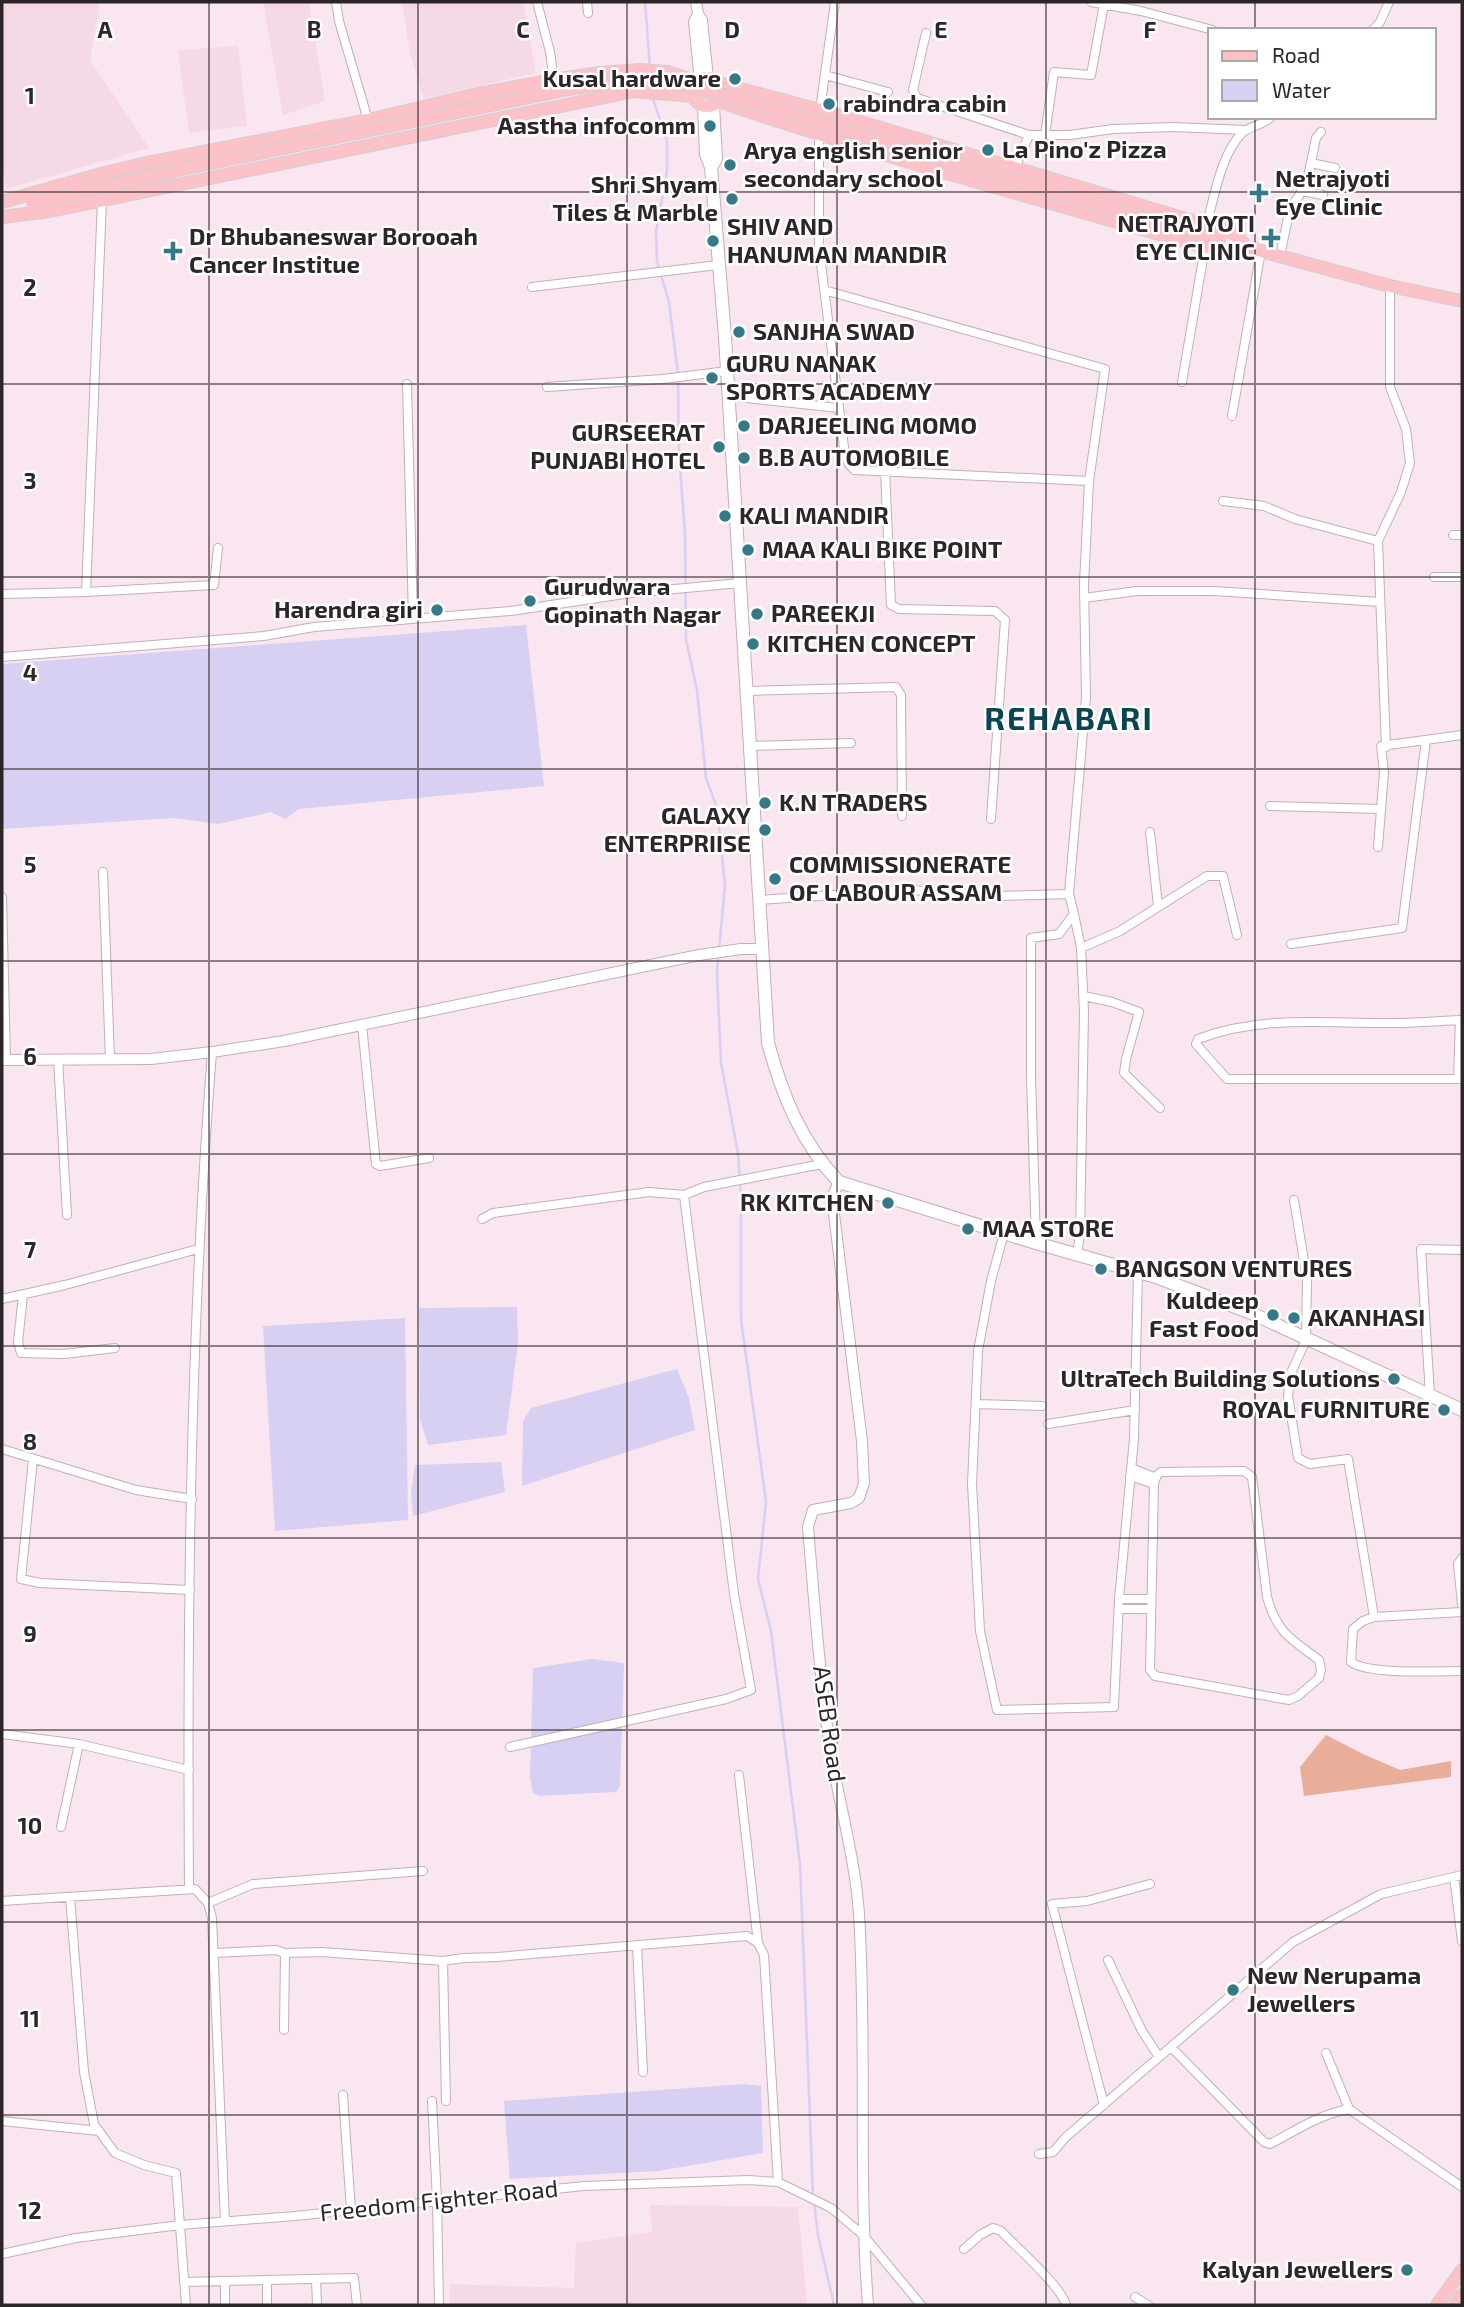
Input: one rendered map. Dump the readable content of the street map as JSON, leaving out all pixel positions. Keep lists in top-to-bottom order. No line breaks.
{"streets":{"street":["ASEB Road","Freedom Fighter Road"]},"crossings":[["ASEB Road","Freedom Fighter Road"]],"districts":["REHABARI"],"places":{"other":["Kusal hardware","rabindra cabin","Aastha infocomm","La Pino'z Pizza","Arya english senior secondary school","Shri Shyam Tiles & Marble","SHIV AND HANUMAN MANDIR","SANJHA SWAD","GURU NANAK SPORTS ACADEMY","DARJEELING MOMO","GURSEERAT PUNJABI HOTEL","B.B AUTOMOBILE","KALI MANDIR","MAA KALI BIKE POINT","Gurudwara Gopinath Nagar","Harendra giri","PAREEKJI","KITCHEN CONCEPT","K.N TRADERS","GALAXY ENTERPRIISE","COMMISSIONERATE OF LABOUR ASSAM","RK KITCHEN","MAA STORE","BANGSON VENTURES","Kuldeep Fast Food","AKANHASI","UltraTech Building Solutions","ROYAL FURNITURE","New Nerupama Jewellers","Kalyan Jewellers"],"health":["Netrajyoti Eye Clinic","NETRAJYOTI EYE CLINIC","Dr Bhubaneswar Borooah Cancer Institue"]},"legend":["Road","Water"],"grid":{"columns":["A","B","C","D","E","F"],"rows":["1","2","3","4","5","6","7","8","9","10","11","12"]}}
